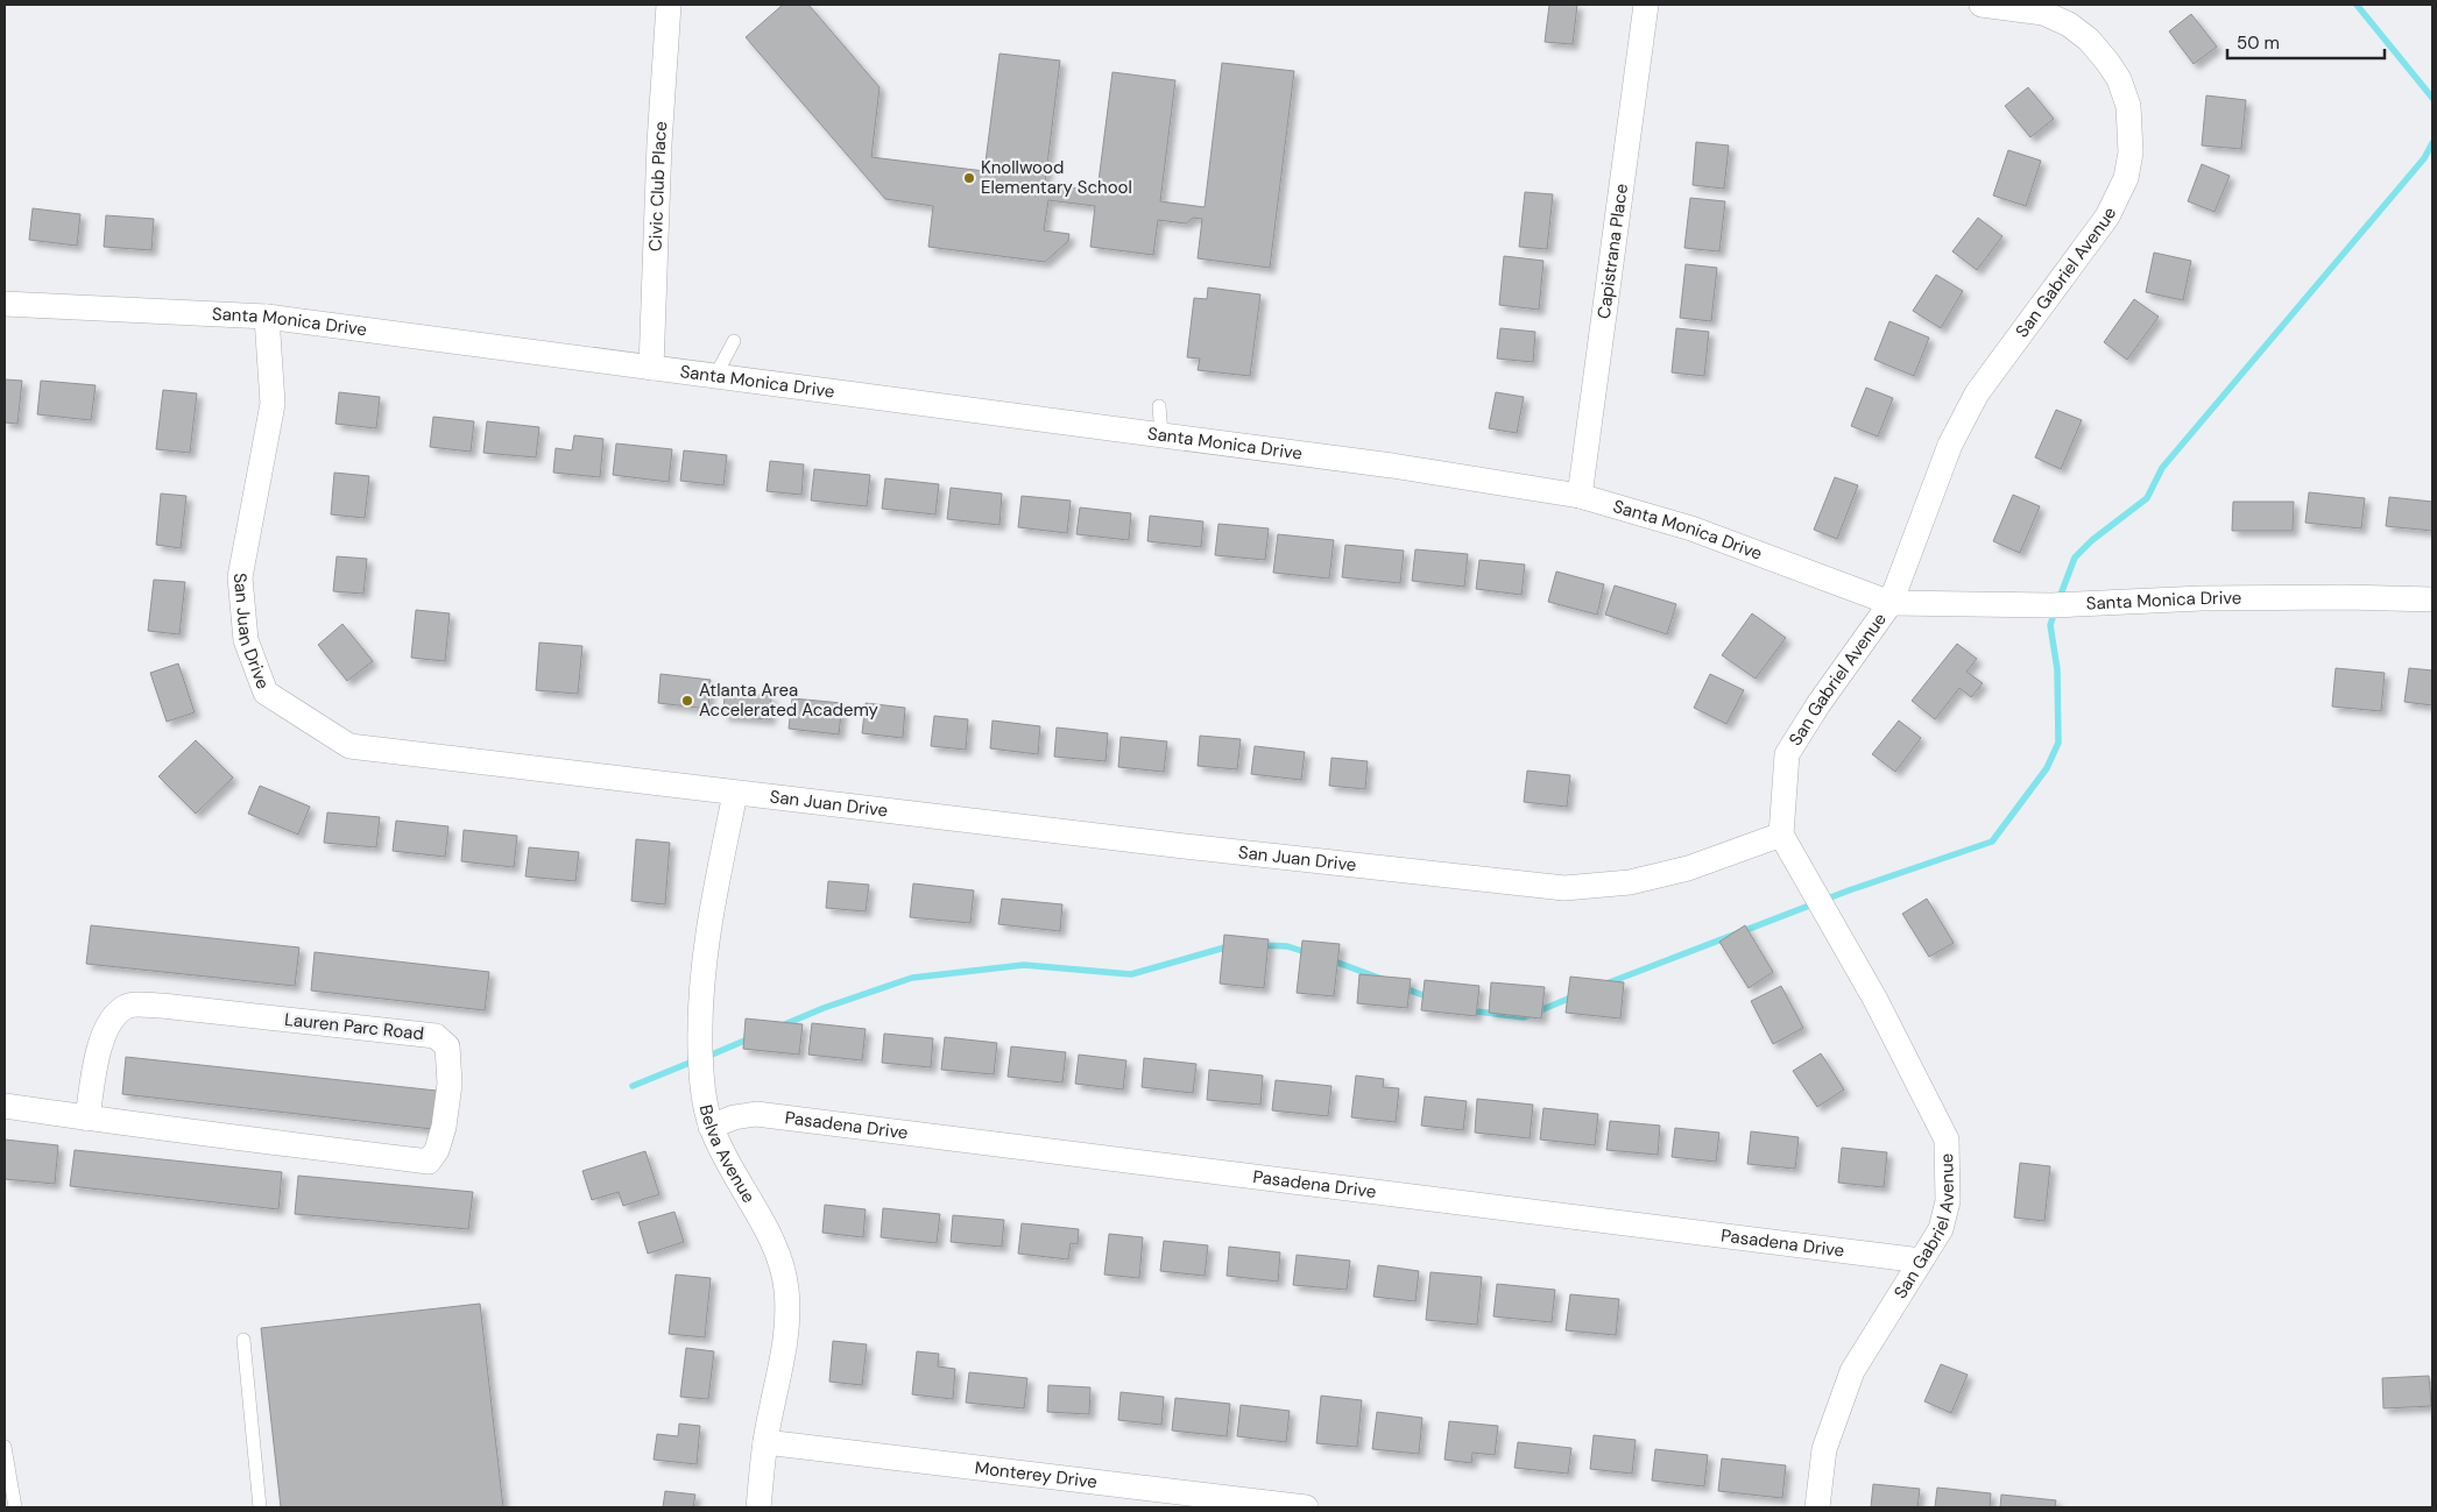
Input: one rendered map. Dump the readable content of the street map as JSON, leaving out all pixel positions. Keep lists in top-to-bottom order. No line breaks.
{"streets":{"street":["Civic Club Place","Capistrana Place","San Gabriel Avenue","Santa Monica Drive","San Juan Drive","Lauren Parc Road","Pasadena Drive","Belva Avenue","Monterey Drive"]},"crossings":[["Civic Club Place","Santa Monica Drive"],["Capistrana Place","Santa Monica Drive"],["San Gabriel Avenue","Santa Monica Drive"],["San Gabriel Avenue","San Juan Drive"],["San Gabriel Avenue","Pasadena Drive"],["Santa Monica Drive","San Juan Drive"],["San Juan Drive","Belva Avenue"],["Pasadena Drive","Belva Avenue"],["Belva Avenue","Monterey Drive"]],"places":["Knollwood Elementary School","Atlanta Area Accelerated Academy"],"scale_bar":"50 m"}
